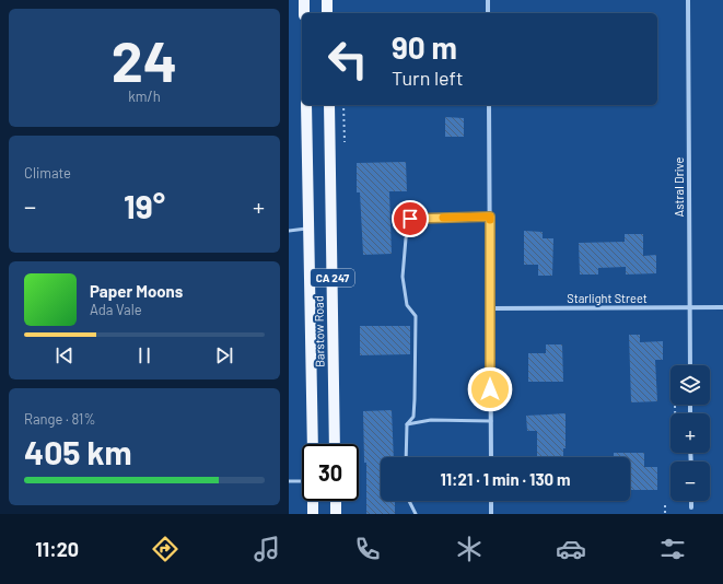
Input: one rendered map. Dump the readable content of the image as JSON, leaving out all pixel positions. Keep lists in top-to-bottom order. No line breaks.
{"streets":{"main road":["CA 247","Barstow Road"],"street":["Astral Drive","Starlight Street"]},"crossings":[["Astral Drive","Starlight Street"]],"page":{"tile":[["24","km/h"],"Climate",["Range · 81%","405 km"]],"turn":["90 m","Turn left"],"heat":["−","19°","+"],"song":["Paper Moons","Ada Vale"],"map_buttons":["+","−"],"limit":"30","trip":"11:21 · 1 min · 130 m","tabs":"11:20"}}
